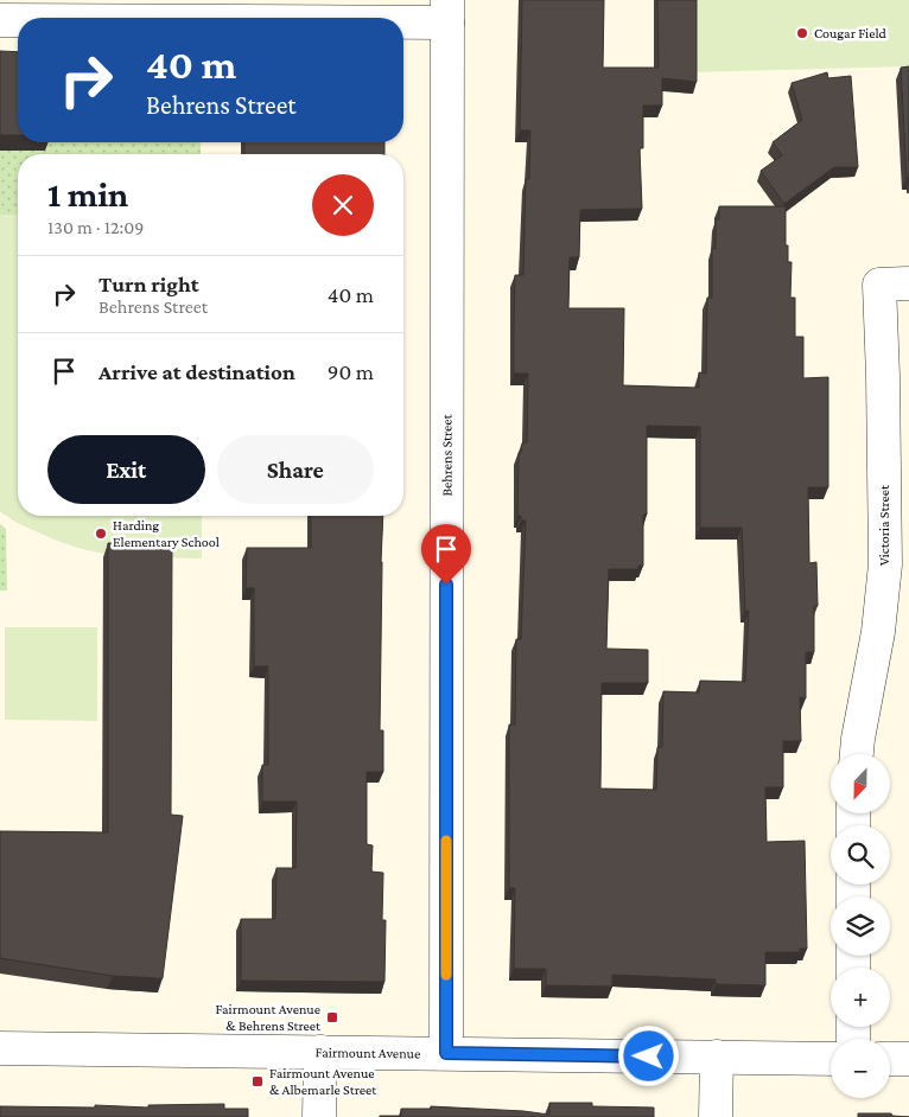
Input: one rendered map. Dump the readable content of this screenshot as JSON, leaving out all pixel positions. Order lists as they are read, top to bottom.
{
  "streets": {
    "street": ["Behrens Street", "Victoria Street", "Fairmount Avenue"]
  },
  "crossings": [
    ["Behrens Street", "Fairmount Avenue"]
  ],
  "places": {
    "other": ["Cougar Field", "Harding Elementary School"],
    "transit": ["Fairmount Avenue & Behrens Street", "Fairmount Avenue & Albemarle Street"]
  },
  "north": "bottom",
  "page": {
    "turn": ["40 m", "Behrens Street"],
    "heading": ["1 min", "130 m · 12:09"],
    "list": [
      {
        "name": "Turn right",
        "note": "Behrens Street",
        "value": "40 m"
      },
      {
        "name": "Arrive at destination",
        "value": "90 m"
      }
    ],
    "buttons": ["Exit", "Share"],
    "map_buttons": ["+", "−"]
  }
}
